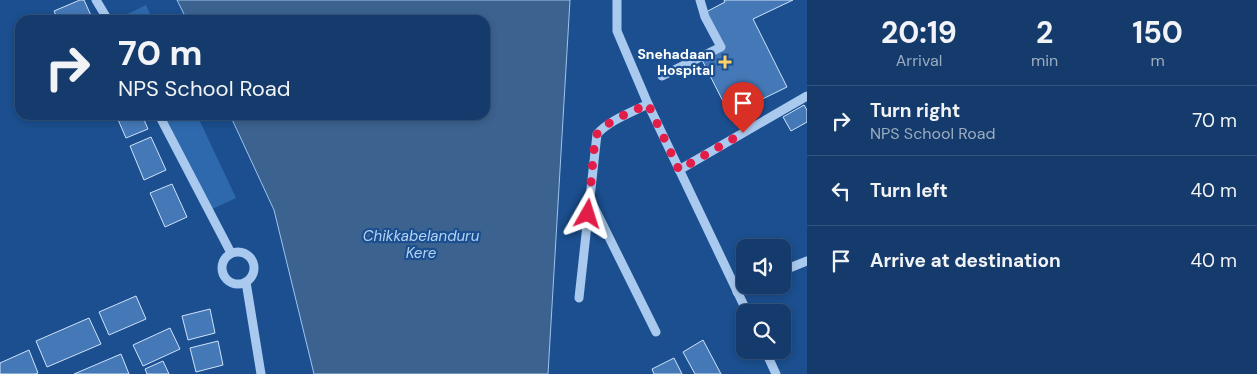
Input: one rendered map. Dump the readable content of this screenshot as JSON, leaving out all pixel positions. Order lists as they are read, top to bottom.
{
  "water": ["Chikkabelanduru Kere"],
  "places": {
    "health": ["Snehadaan Hospital"]
  },
  "page": {
    "eta": [
      "20:19",
      "Arrival",
      "2",
      "min",
      "150",
      "m"
    ],
    "turn": ["70 m", "NPS School Road"],
    "list": [
      {
        "name": "Turn right",
        "note": "NPS School Road",
        "value": "70 m"
      },
      {
        "name": "Turn left",
        "value": "40 m"
      },
      {
        "name": "Arrive at destination",
        "value": "40 m"
      }
    ]
  }
}
